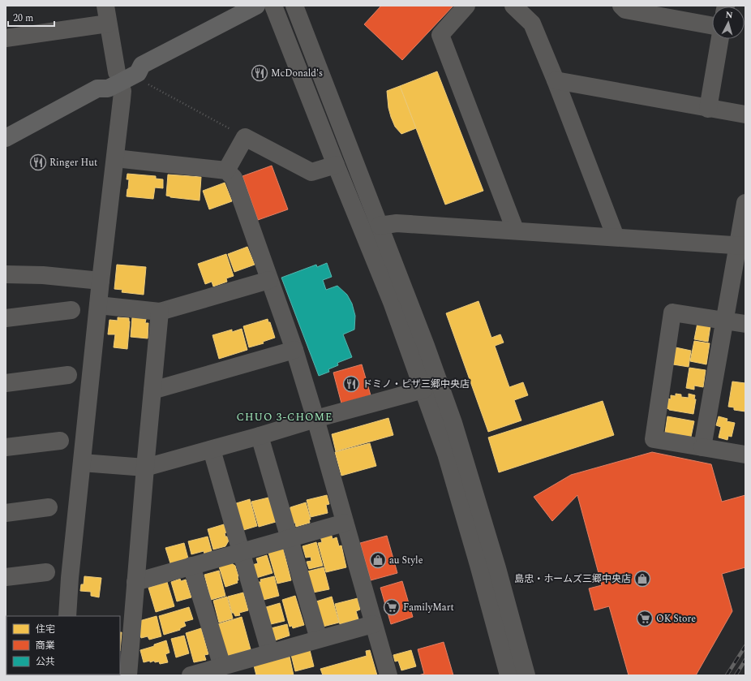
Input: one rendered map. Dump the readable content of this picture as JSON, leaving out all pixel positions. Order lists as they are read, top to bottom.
{
  "districts": ["CHUO 3-CHOME"],
  "places": {
    "restaurant": ["McDonald's", "Ringer Hut", "ドミノ・ピザ三郷中央店"],
    "shop": ["au Style", "島忠・ホームズ三郷中央店"],
    "supermarket": ["FamilyMart", "OK Store"]
  },
  "legend": ["住宅", "商業", "公共"],
  "scale_bar": "20 m",
  "north": "top"
}
